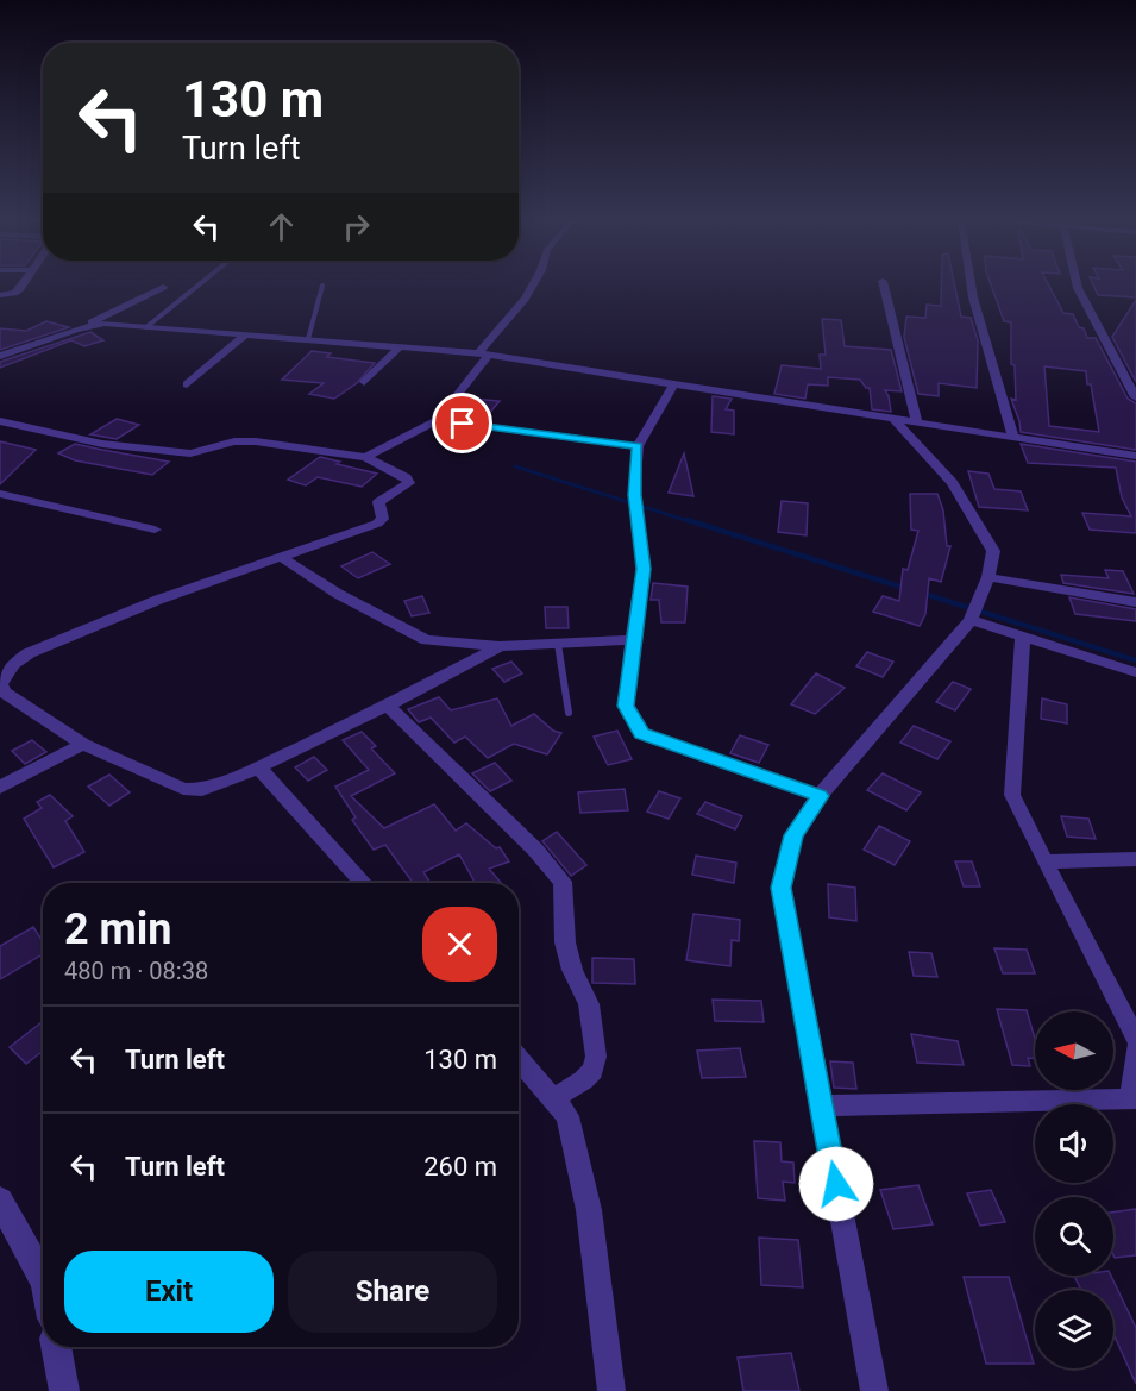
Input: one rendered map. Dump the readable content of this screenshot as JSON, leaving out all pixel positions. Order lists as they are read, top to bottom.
{
  "north": "left",
  "page": {
    "turn": ["130 m", "Turn left"],
    "heading": ["2 min", "480 m · 08:38"],
    "list": [
      {
        "name": "Turn left",
        "value": "130 m"
      },
      {
        "name": "Turn left",
        "value": "260 m"
      }
    ],
    "buttons": ["Exit", "Share"]
  }
}
